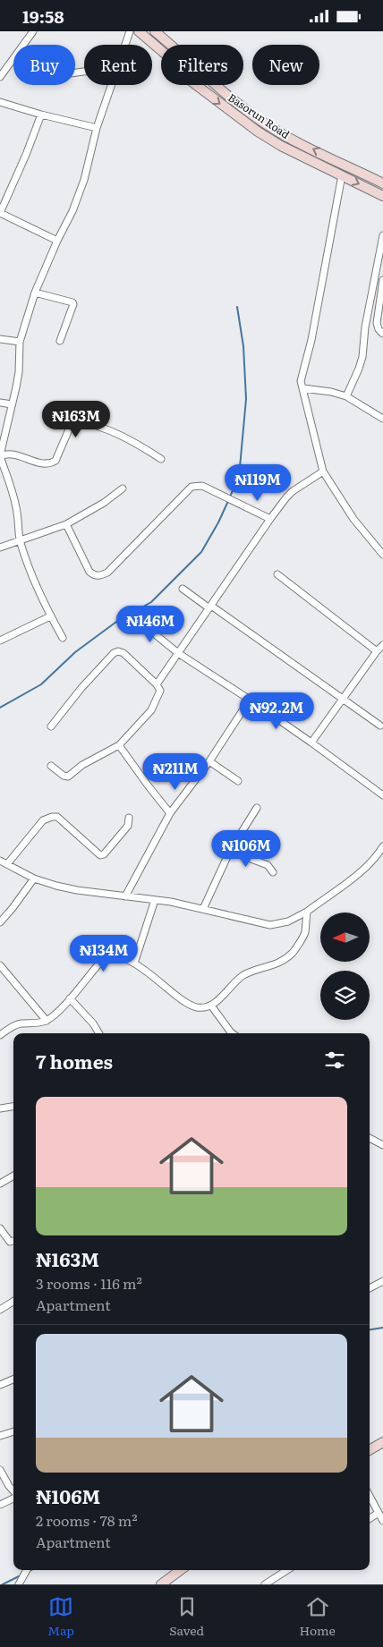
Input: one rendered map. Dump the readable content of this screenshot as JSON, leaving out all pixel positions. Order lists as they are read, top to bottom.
{
  "streets": {
    "main road": ["Basorun Road"]
  },
  "north": "left",
  "page": {
    "status": "19:58",
    "chip": [
      "Buy",
      "Rent",
      "Filters",
      "New"
    ],
    "price": [
      "₦163M",
      "₦119M",
      "₦146M",
      "₦92.2M",
      "₦211M",
      "₦106M",
      "₦134M"
    ],
    "heading": "7 homes",
    "list": [
      {
        "name": "₦163M",
        "note": "3 rooms · 116 m² · Apartment"
      },
      {
        "name": "₦106M",
        "note": "2 rooms · 78 m² · Apartment"
      }
    ],
    "tabs": ["Map", "Saved", "Home"]
  }
}
